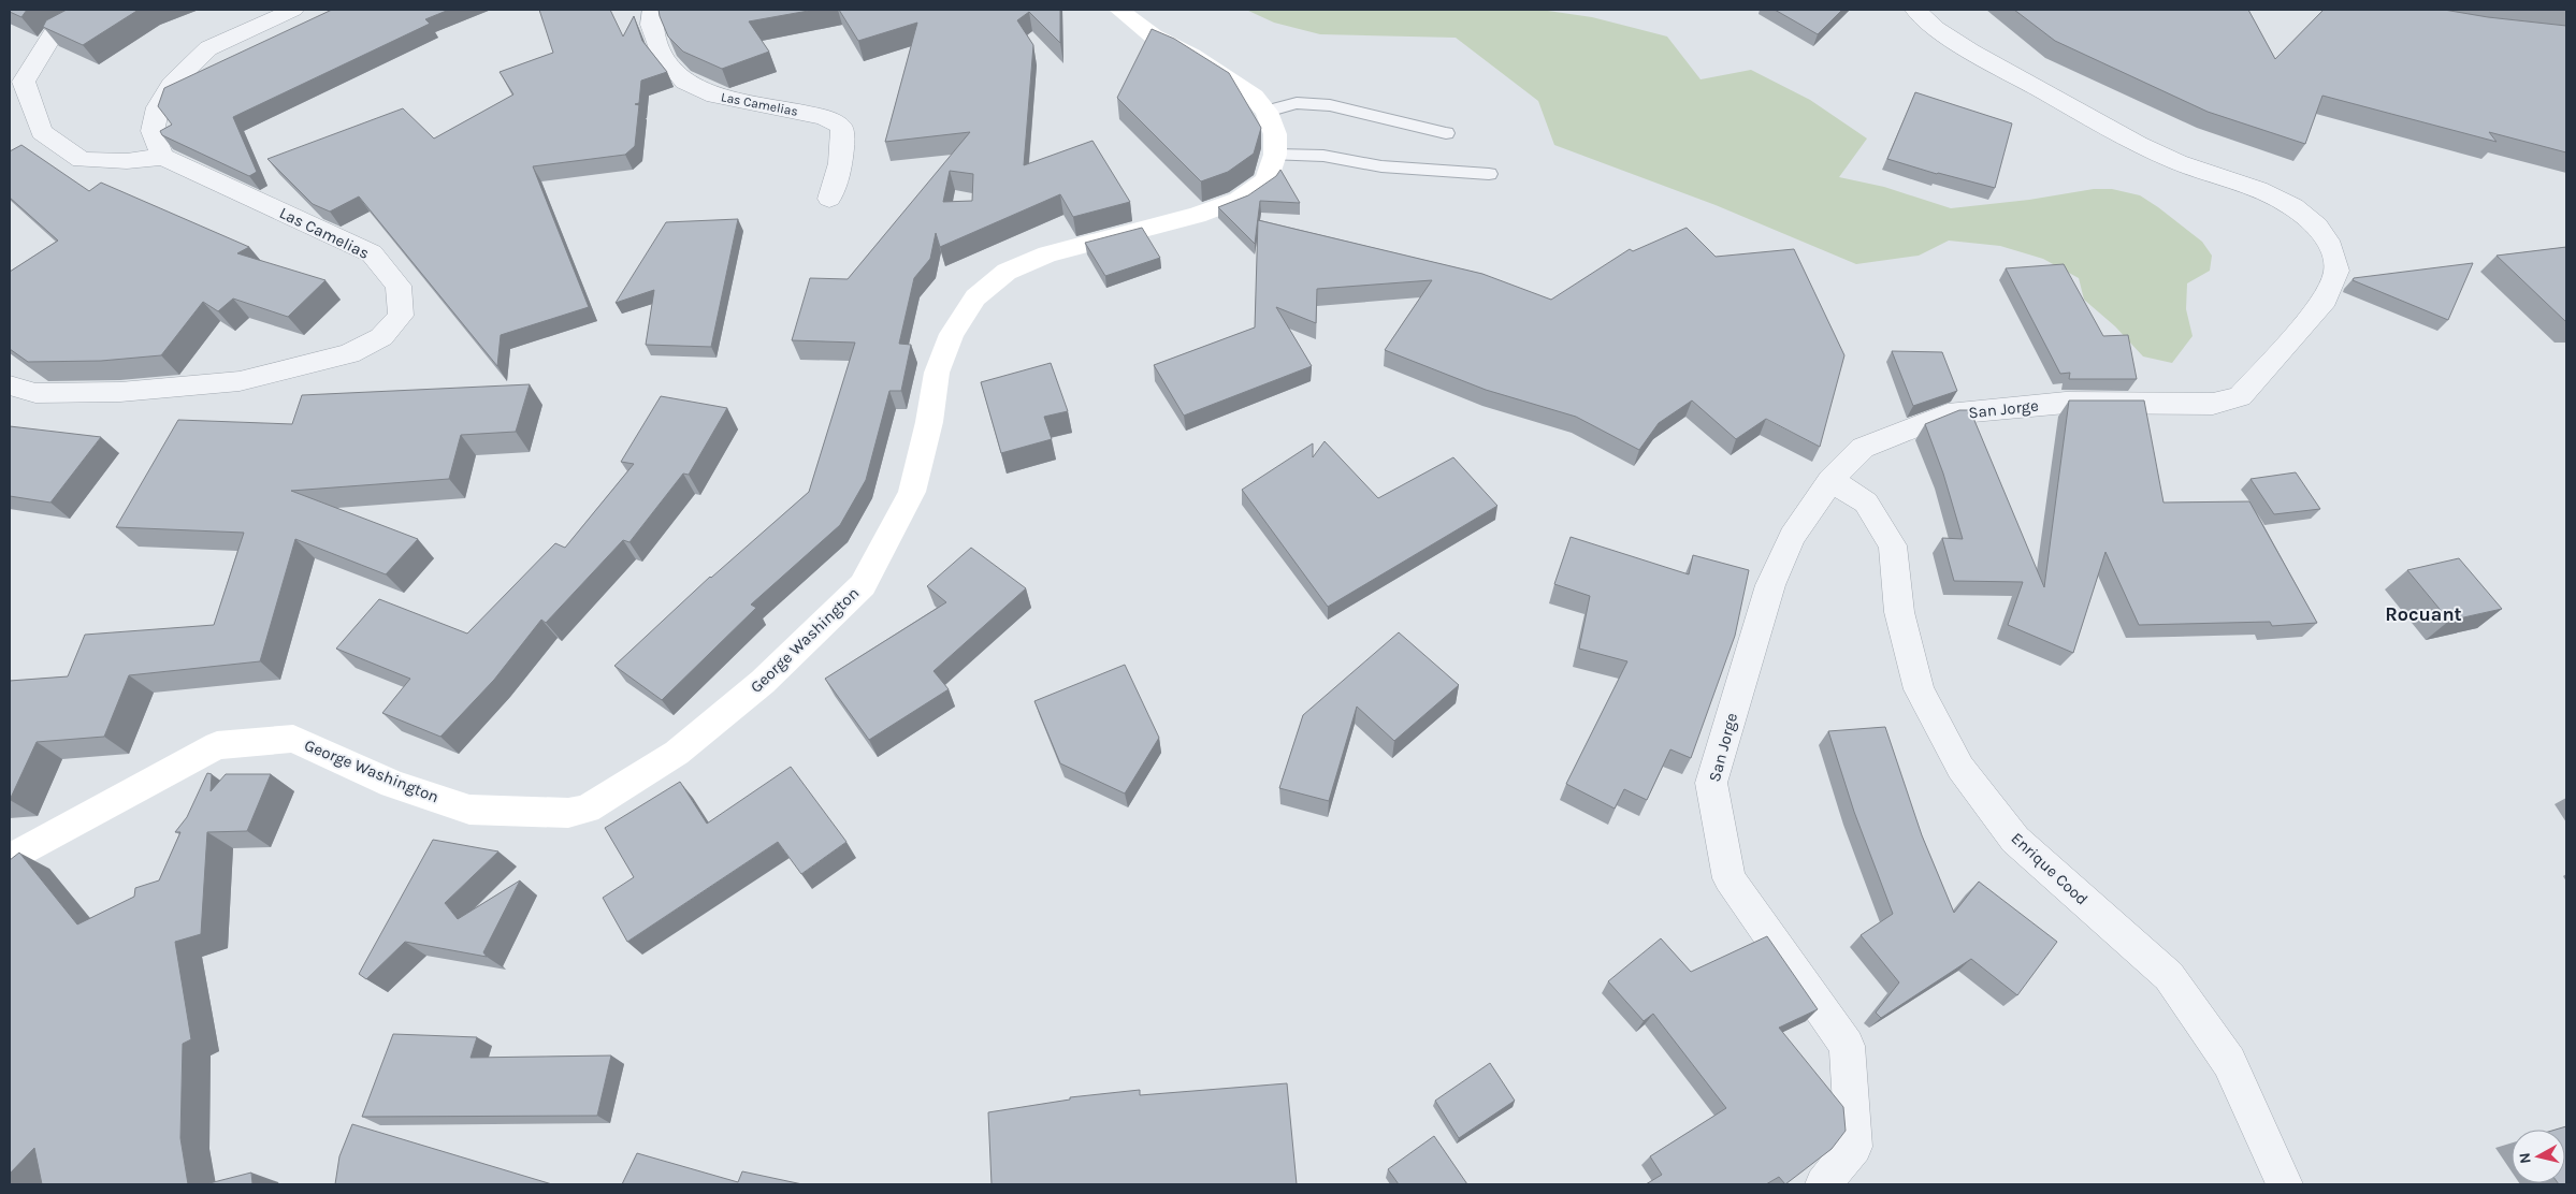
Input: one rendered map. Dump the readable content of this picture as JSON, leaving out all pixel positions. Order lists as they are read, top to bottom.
{
  "streets": {
    "street": [
      "Las Camelias",
      "San Jorge",
      "George Washington",
      "Enrique Cood"
    ]
  },
  "crossings": [
    ["San Jorge", "Enrique Cood"]
  ],
  "districts": ["Rocuant"],
  "north": "left"
}
